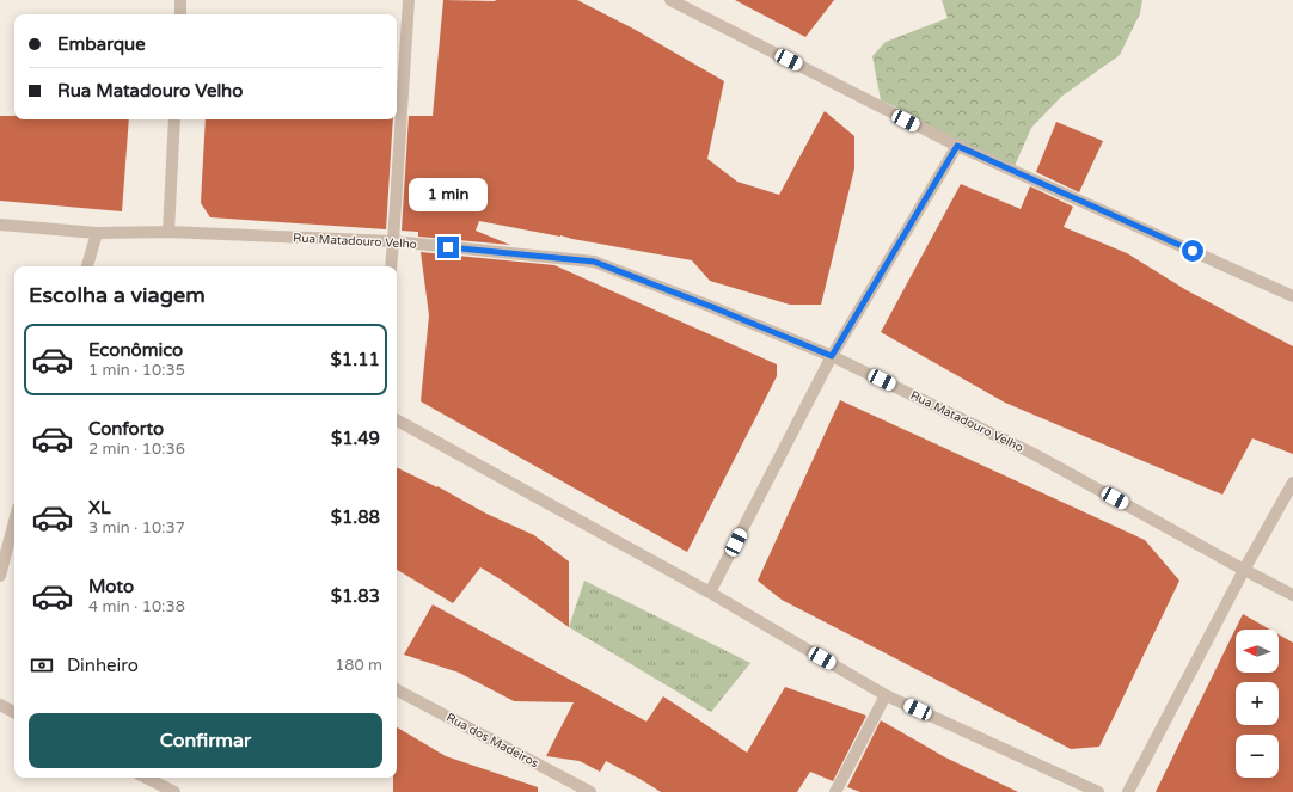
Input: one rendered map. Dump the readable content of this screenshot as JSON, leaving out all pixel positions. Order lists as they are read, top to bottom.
{
  "streets": {
    "street": ["Rua Matadouro Velho", "Rua dos Madeiros"]
  },
  "north": "left",
  "page": {
    "banner": ["Embarque", "Rua Matadouro Velho"],
    "bubble": "1 min",
    "heading": "Escolha a viagem",
    "list": [
      {
        "name": "Econômico",
        "note": "1 min · 10:35",
        "value": "$1.11"
      },
      {
        "name": "Conforto",
        "note": "2 min · 10:36",
        "value": "$1.49"
      },
      {
        "name": "XL",
        "note": "3 min · 10:37",
        "value": "$1.88"
      },
      {
        "name": "Moto",
        "note": "4 min · 10:38",
        "value": "$1.83"
      }
    ],
    "map_buttons": ["+", "−"],
    "pay": ["Dinheiro", "180 m"],
    "buttons": "Confirmar"
  }
}
